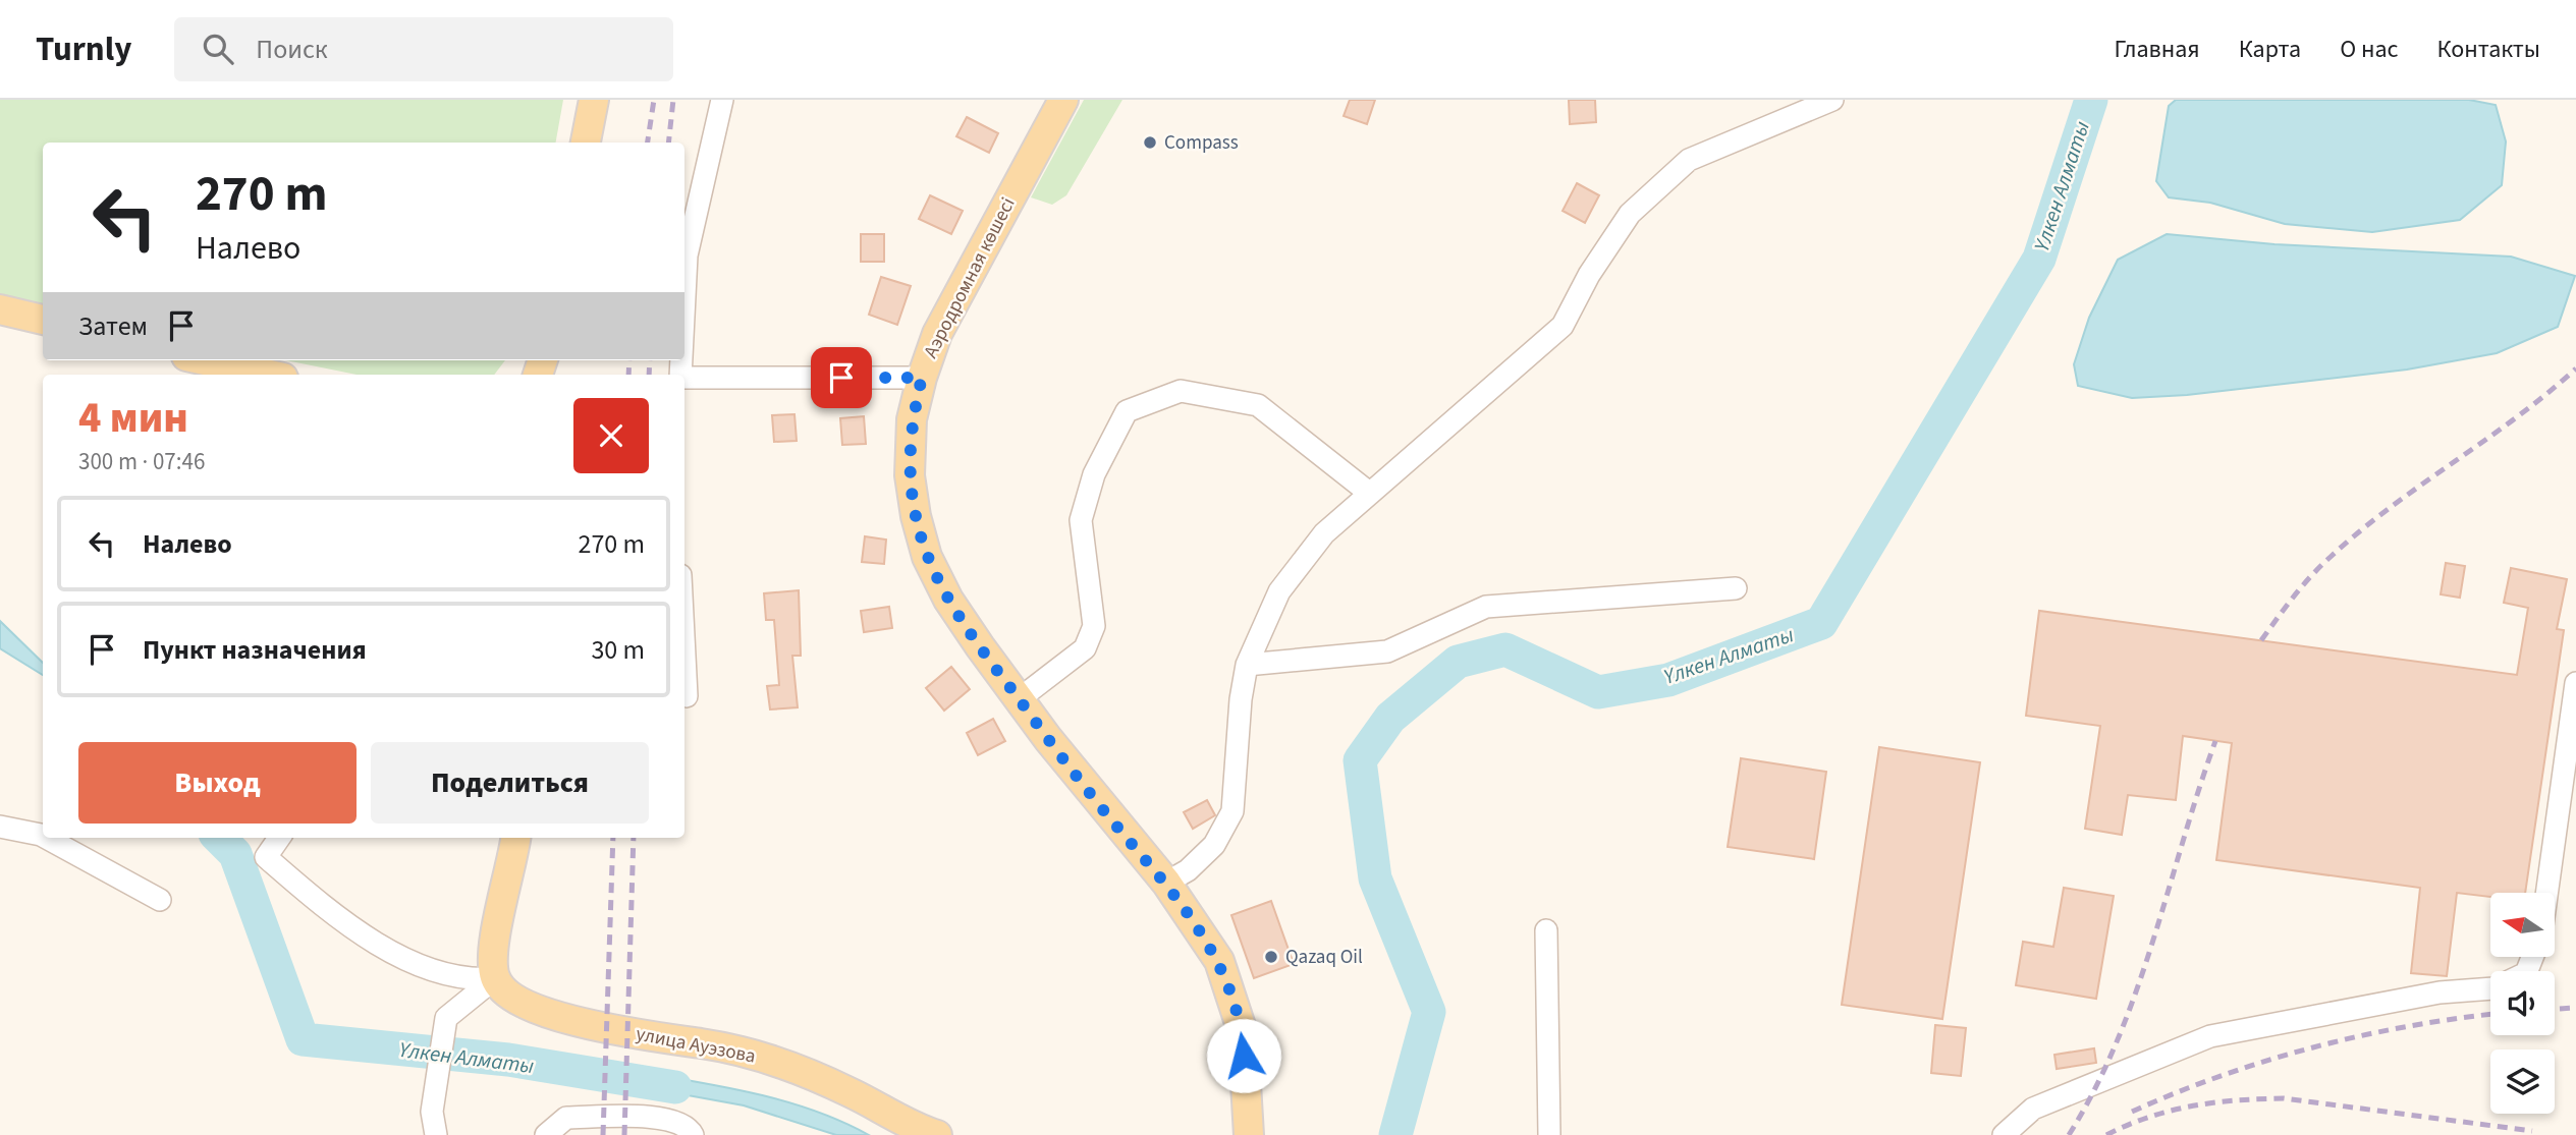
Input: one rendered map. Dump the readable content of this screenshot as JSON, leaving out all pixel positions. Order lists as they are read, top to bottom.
{
  "streets": {
    "main road": ["Аэродромная көшесі", "улица Ауэзова"]
  },
  "water": ["Үлкен Алматы"],
  "places": ["Compass", "Qazaq Oil"],
  "north": "left",
  "page": {
    "header": "Turnly",
    "search": "Поиск",
    "nav": [
      "Главная",
      "Карта",
      "О нас",
      "Контакты"
    ],
    "turn": ["270 m", "Налево"],
    "then": "Затем",
    "heading": ["4 мин", "300 m · 07:46"],
    "list": [
      {
        "name": "Налево",
        "value": "270 m"
      },
      {
        "name": "Пункт назначения",
        "value": "30 m"
      }
    ],
    "buttons": ["Выход", "Поделиться"]
  }
}
